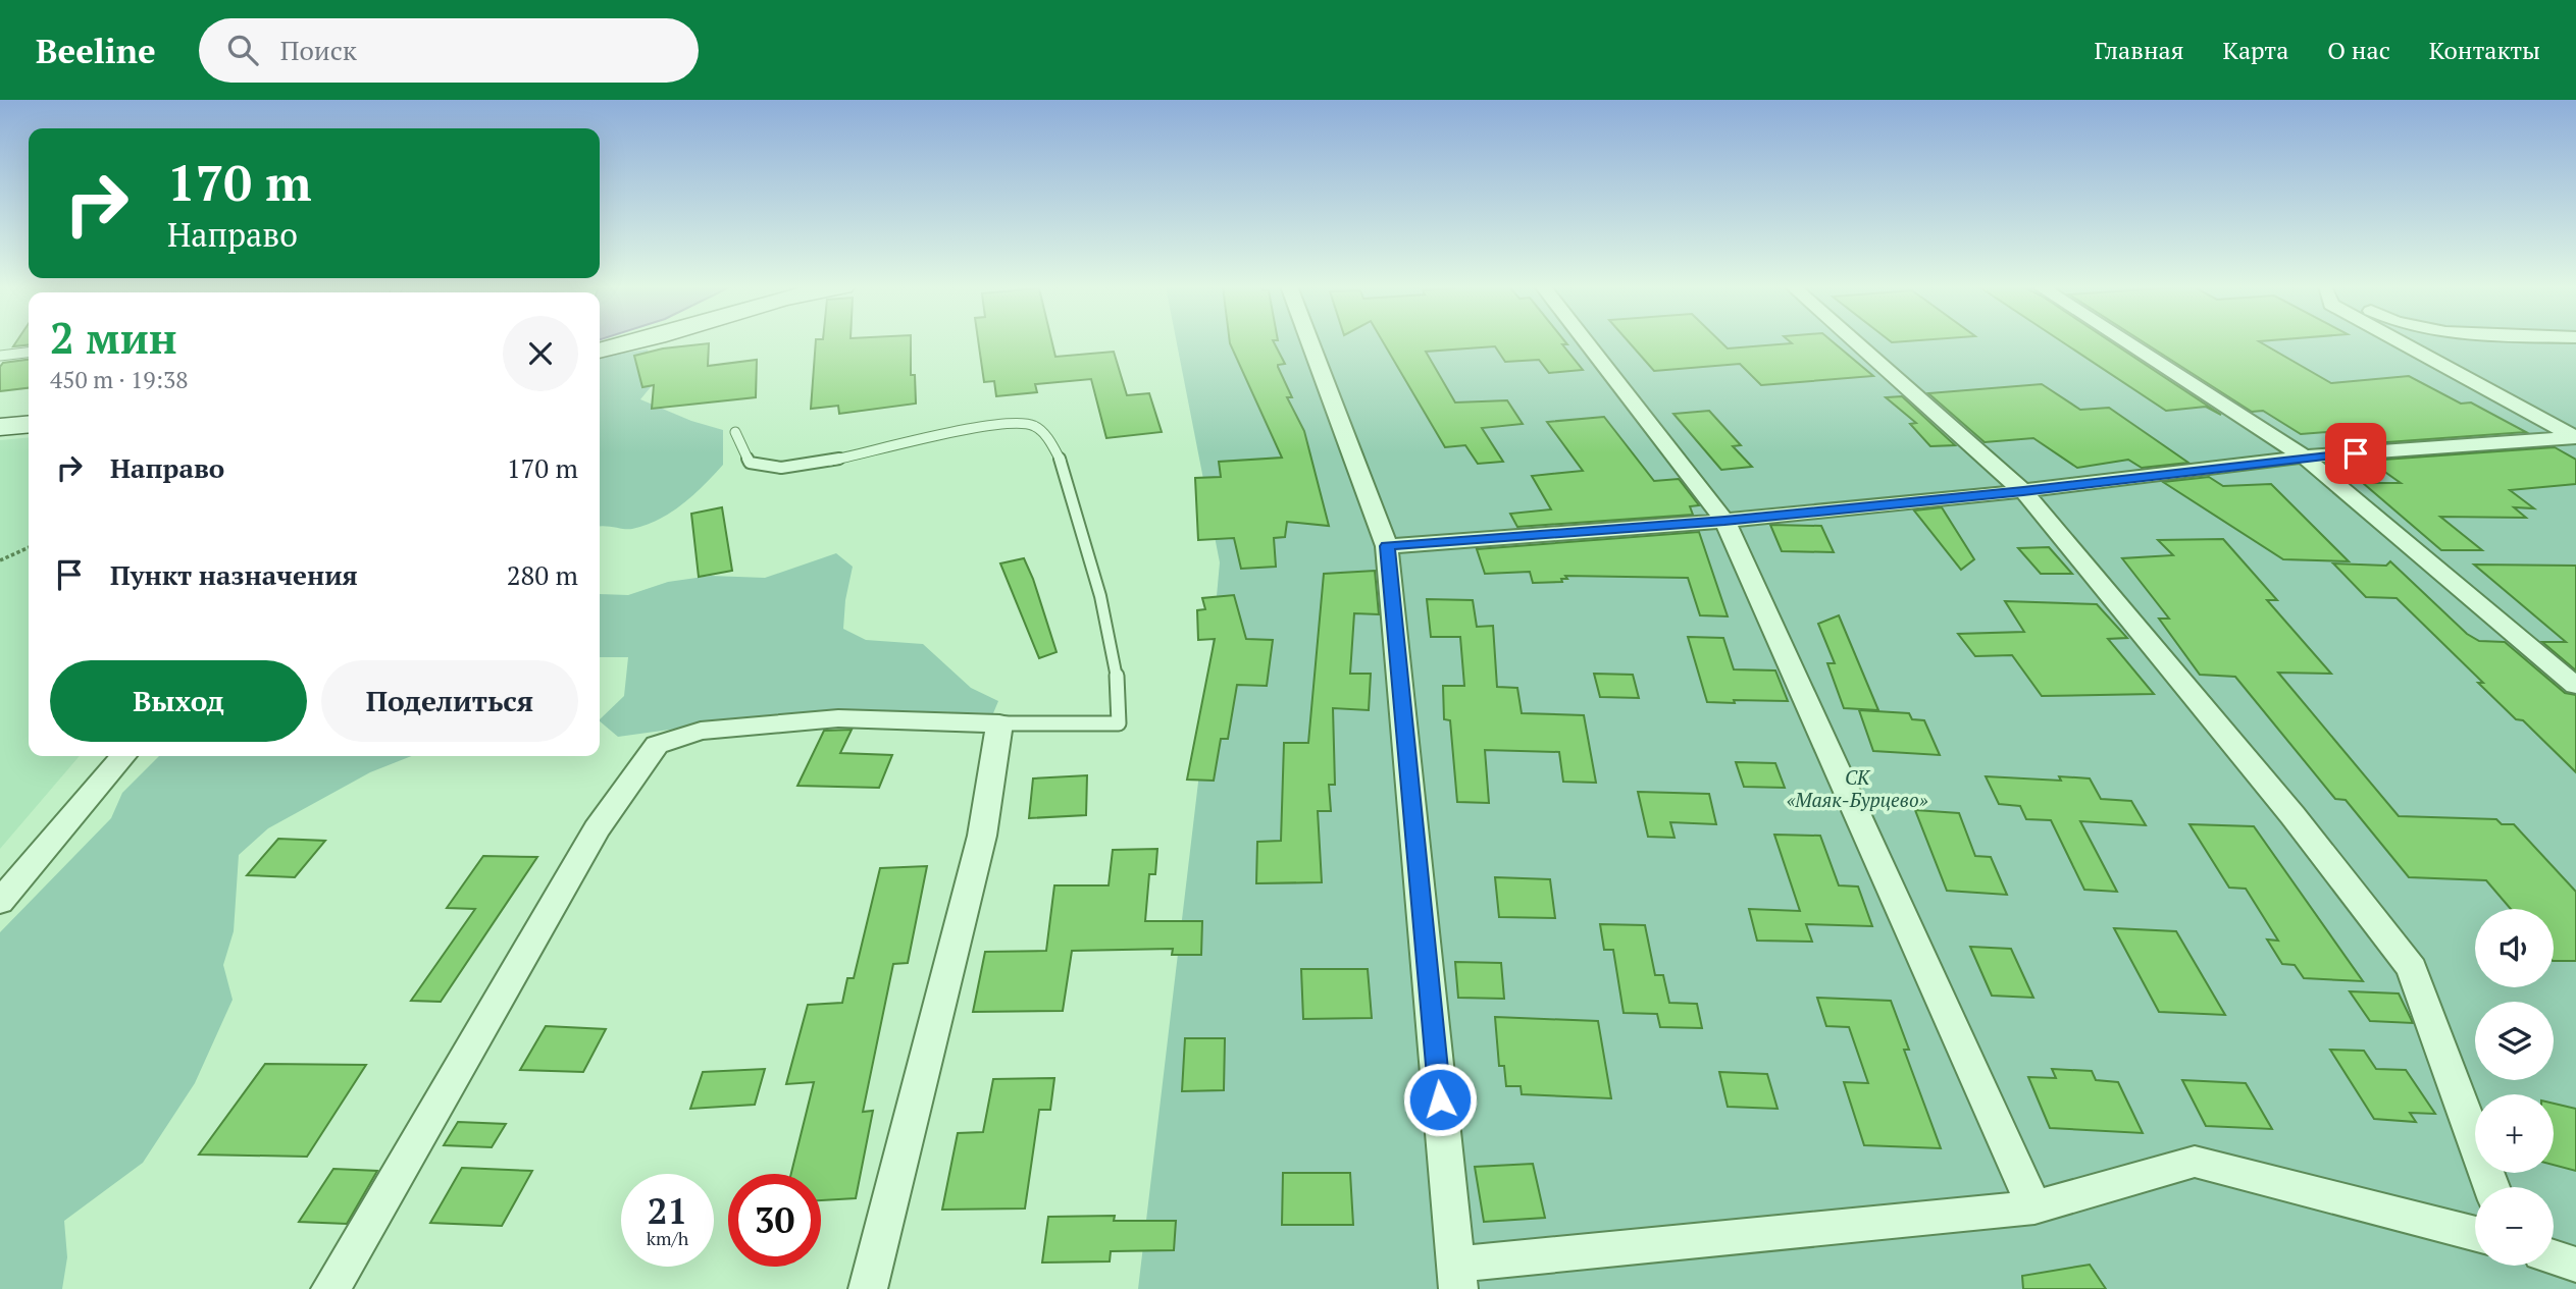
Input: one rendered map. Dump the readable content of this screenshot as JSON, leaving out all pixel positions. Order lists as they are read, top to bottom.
{
  "parks": ["СК «Маяк-Бурцево»"],
  "page": {
    "header": "Beeline",
    "search": "Поиск",
    "nav": [
      "Главная",
      "Карта",
      "О нас",
      "Контакты"
    ],
    "turn": ["170 m", "Направо"],
    "heading": ["2 мин", "450 m · 19:38"],
    "list": [
      {
        "name": "Направо",
        "value": "170 m"
      },
      {
        "name": "Пункт назначения",
        "value": "280 m"
      }
    ],
    "buttons": ["Выход", "Поделиться"],
    "map_buttons": ["+", "−"],
    "speed": "21 km/h",
    "limit": "30"
  }
}
